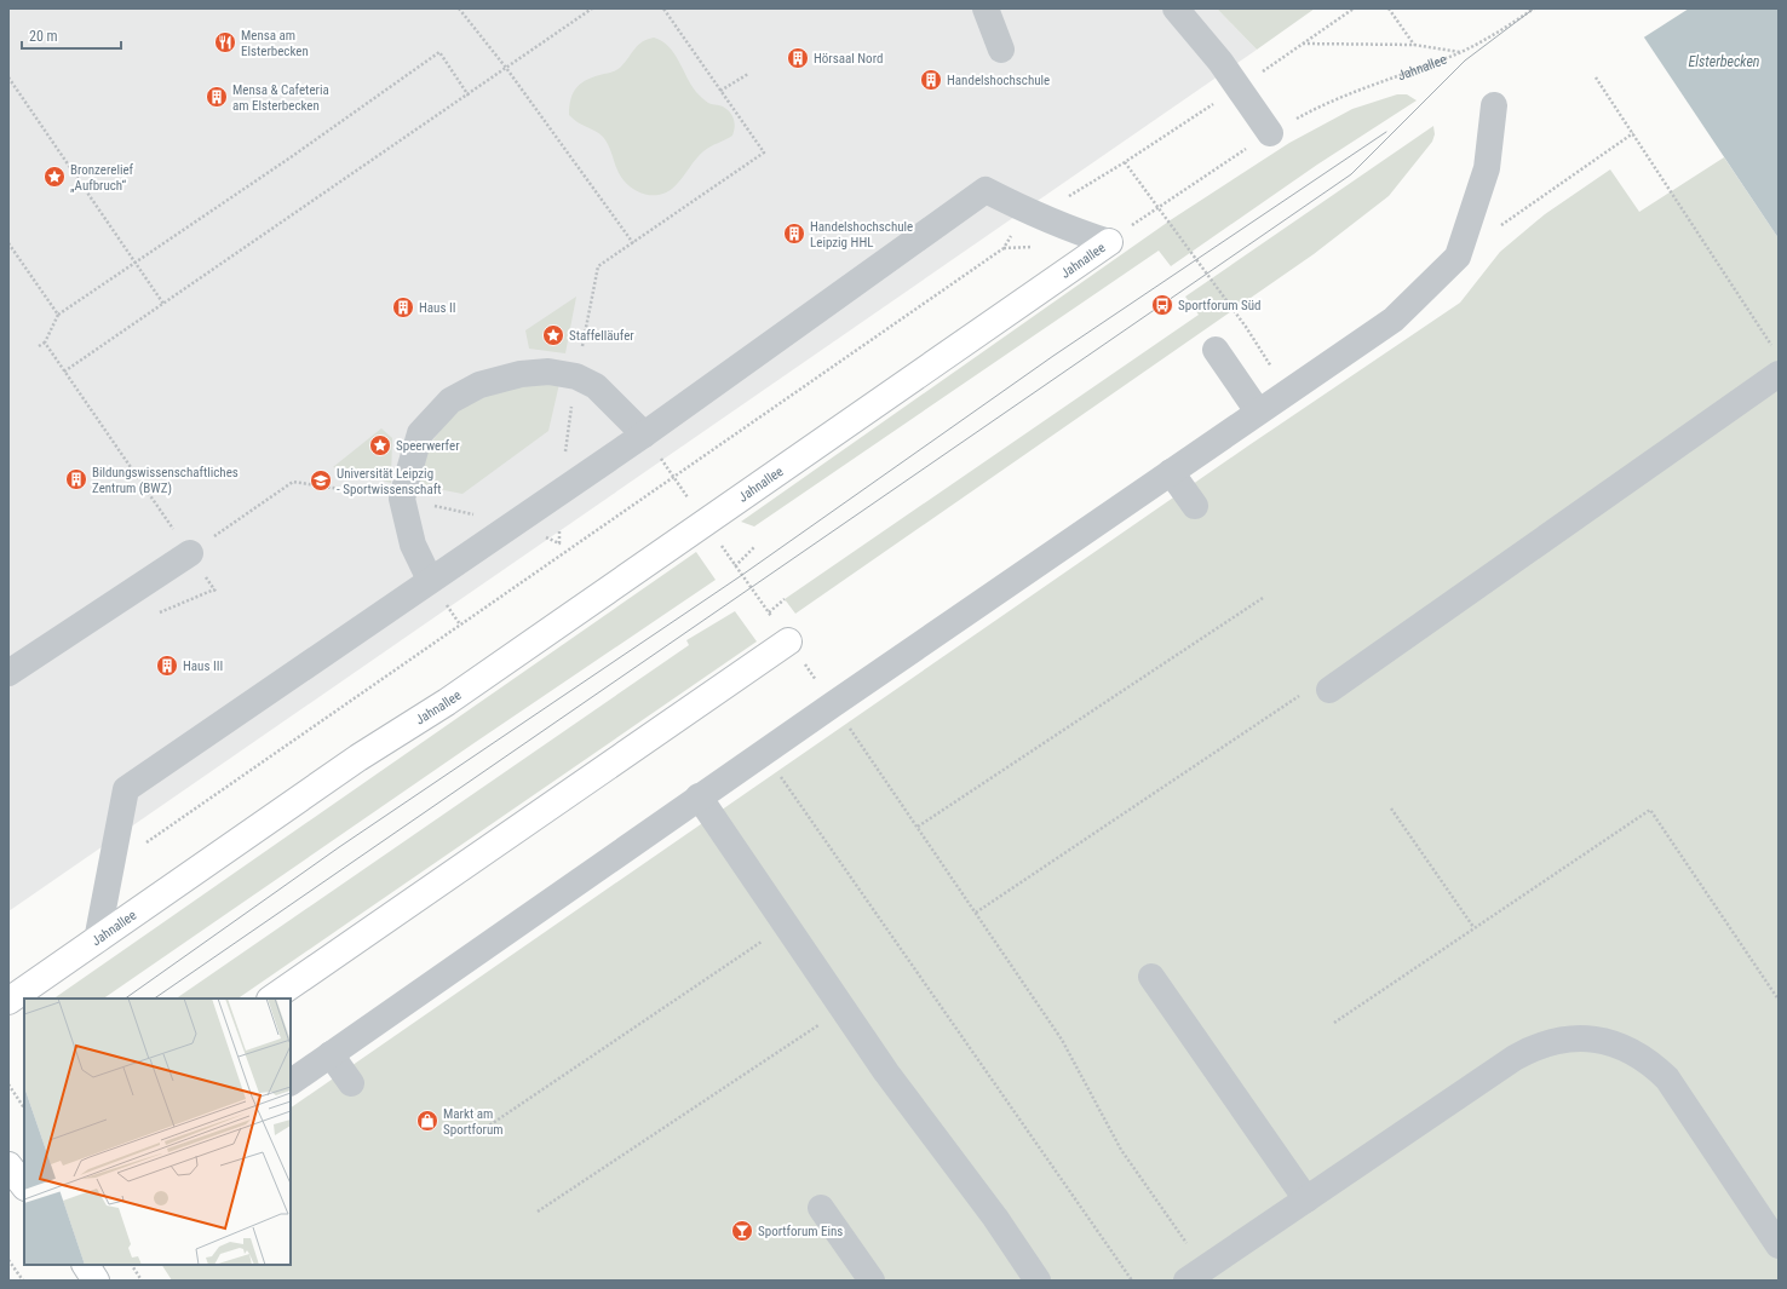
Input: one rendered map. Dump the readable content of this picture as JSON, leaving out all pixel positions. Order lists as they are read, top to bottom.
{
  "streets": {
    "main road": ["Jahnallee"]
  },
  "water": ["Elsterbecken"],
  "places": {
    "restaurant": ["Mensa am Elsterbecken"],
    "building": [
      "Hörsaal Nord",
      "Handelshochschule",
      "Mensa & Cafeteria am Elsterbecken",
      "Handelshochschule Leipzig HHL",
      "Haus II",
      "Bildungswissenschaftliches Zentrum (BWZ)",
      "Haus III"
    ],
    "place": ["Bronzerelief „Aufbruch“", "Staffelläufer", "Speerwerfer"],
    "bus stop": ["Sportforum Süd"],
    "school or university": ["Universität Leipzig - Sportwissenschaft"],
    "shop": ["Markt am Sportforum"],
    "bar": ["Sportforum Eins"]
  },
  "scale_bar": "20 m"
}
